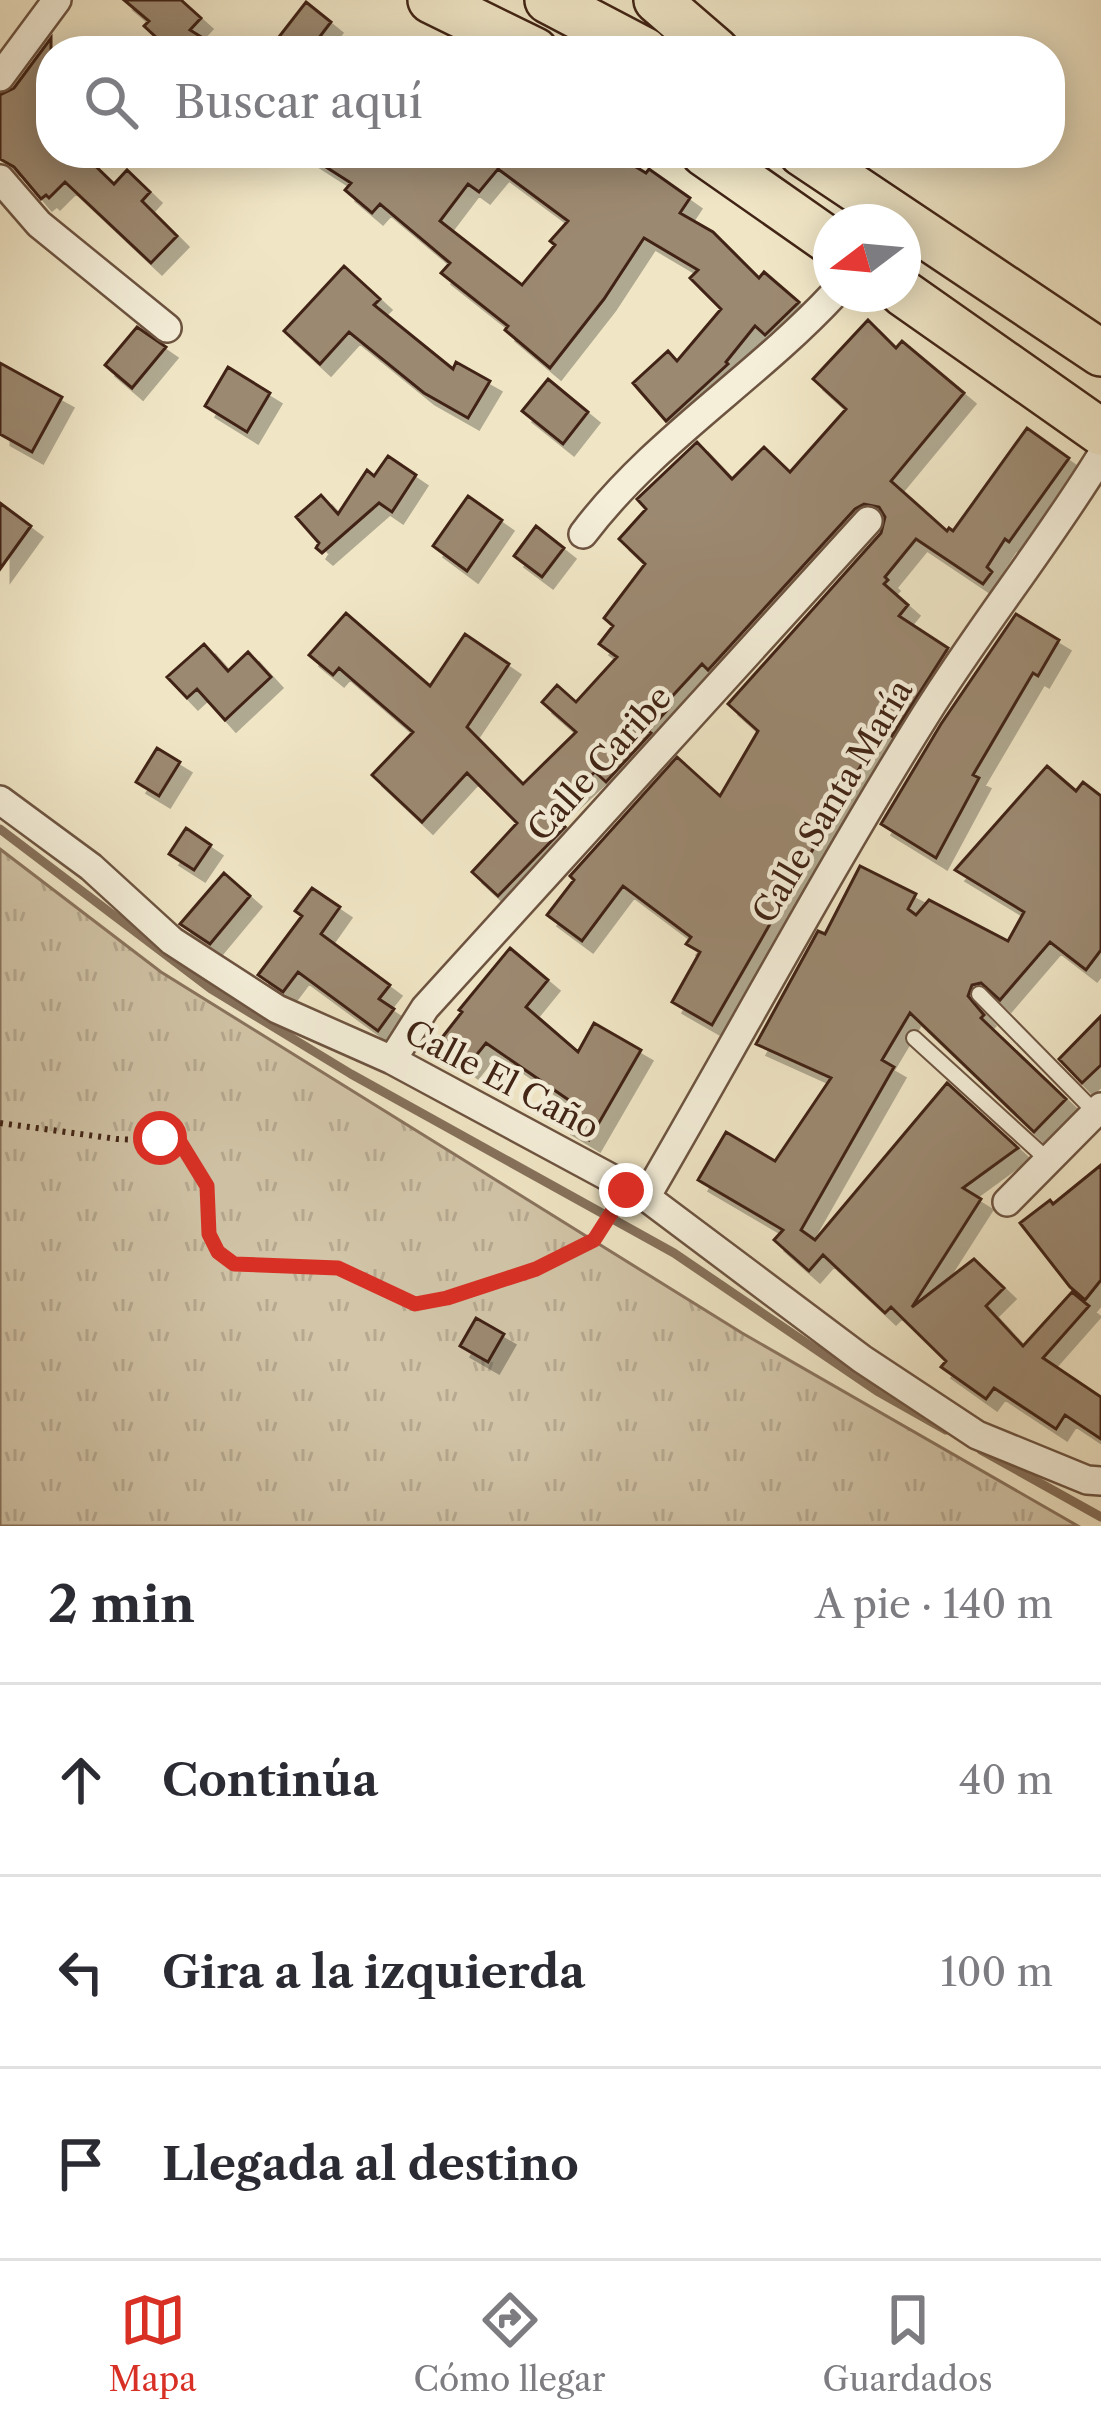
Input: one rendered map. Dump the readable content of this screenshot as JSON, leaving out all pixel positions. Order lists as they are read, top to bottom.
{
  "streets": {
    "street": ["Calle Caribe", "Calle Santa María", "Calle El Caño"]
  },
  "crossings": [
    ["Calle Caribe", "Calle El Caño"],
    ["Calle Santa María", "Calle El Caño"]
  ],
  "north": "left",
  "page": {
    "search": "Buscar aquí",
    "heading": ["2 min", "A pie · 140 m"],
    "list": [
      ["Continúa", "40 m"],
      ["Gira a la izquierda", "100 m"],
      "Llegada al destino"
    ],
    "nav": ["Mapa", "Cómo llegar", "Guardados"]
  }
}
